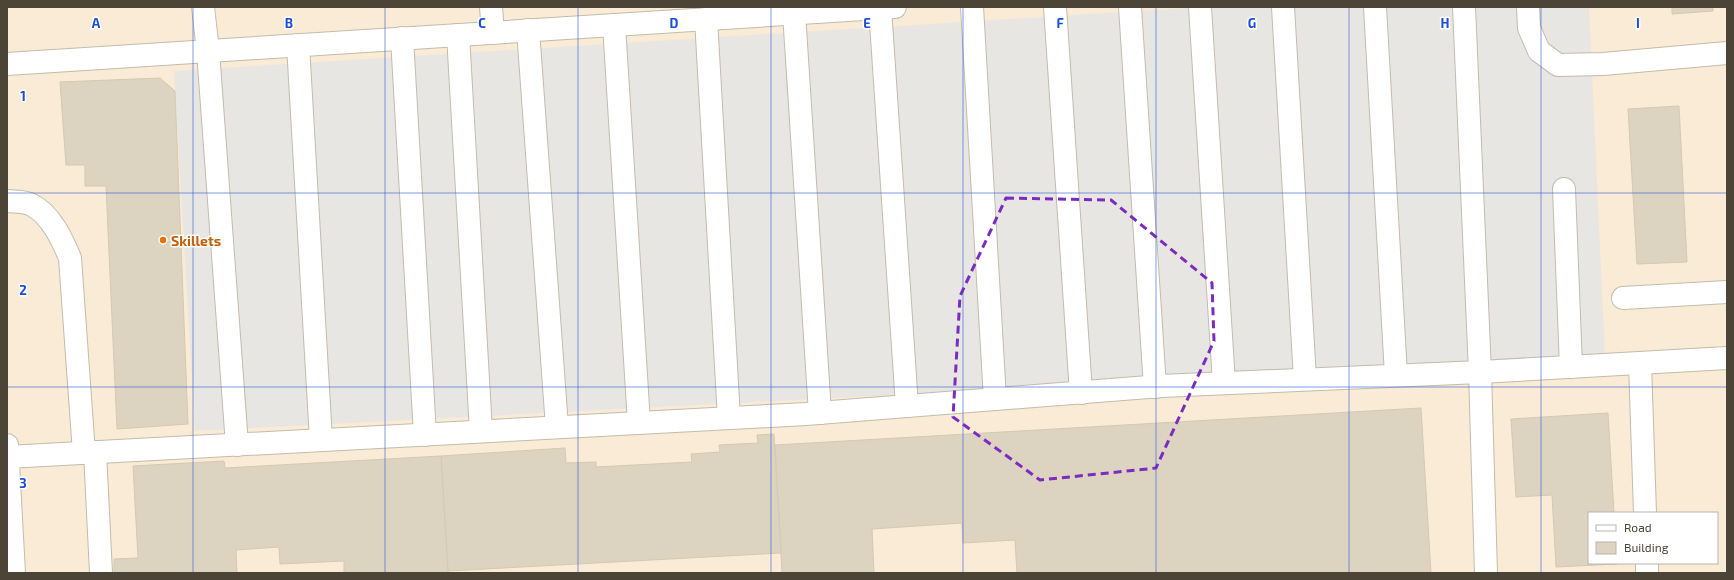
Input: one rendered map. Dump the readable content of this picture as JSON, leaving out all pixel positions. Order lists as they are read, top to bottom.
{
  "places": ["Skillets"],
  "legend": ["Road", "Building"],
  "grid": {
    "columns": [
      "A",
      "B",
      "C",
      "D",
      "E",
      "F",
      "G",
      "H",
      "I"
    ],
    "rows": ["1", "2", "3"]
  }
}
